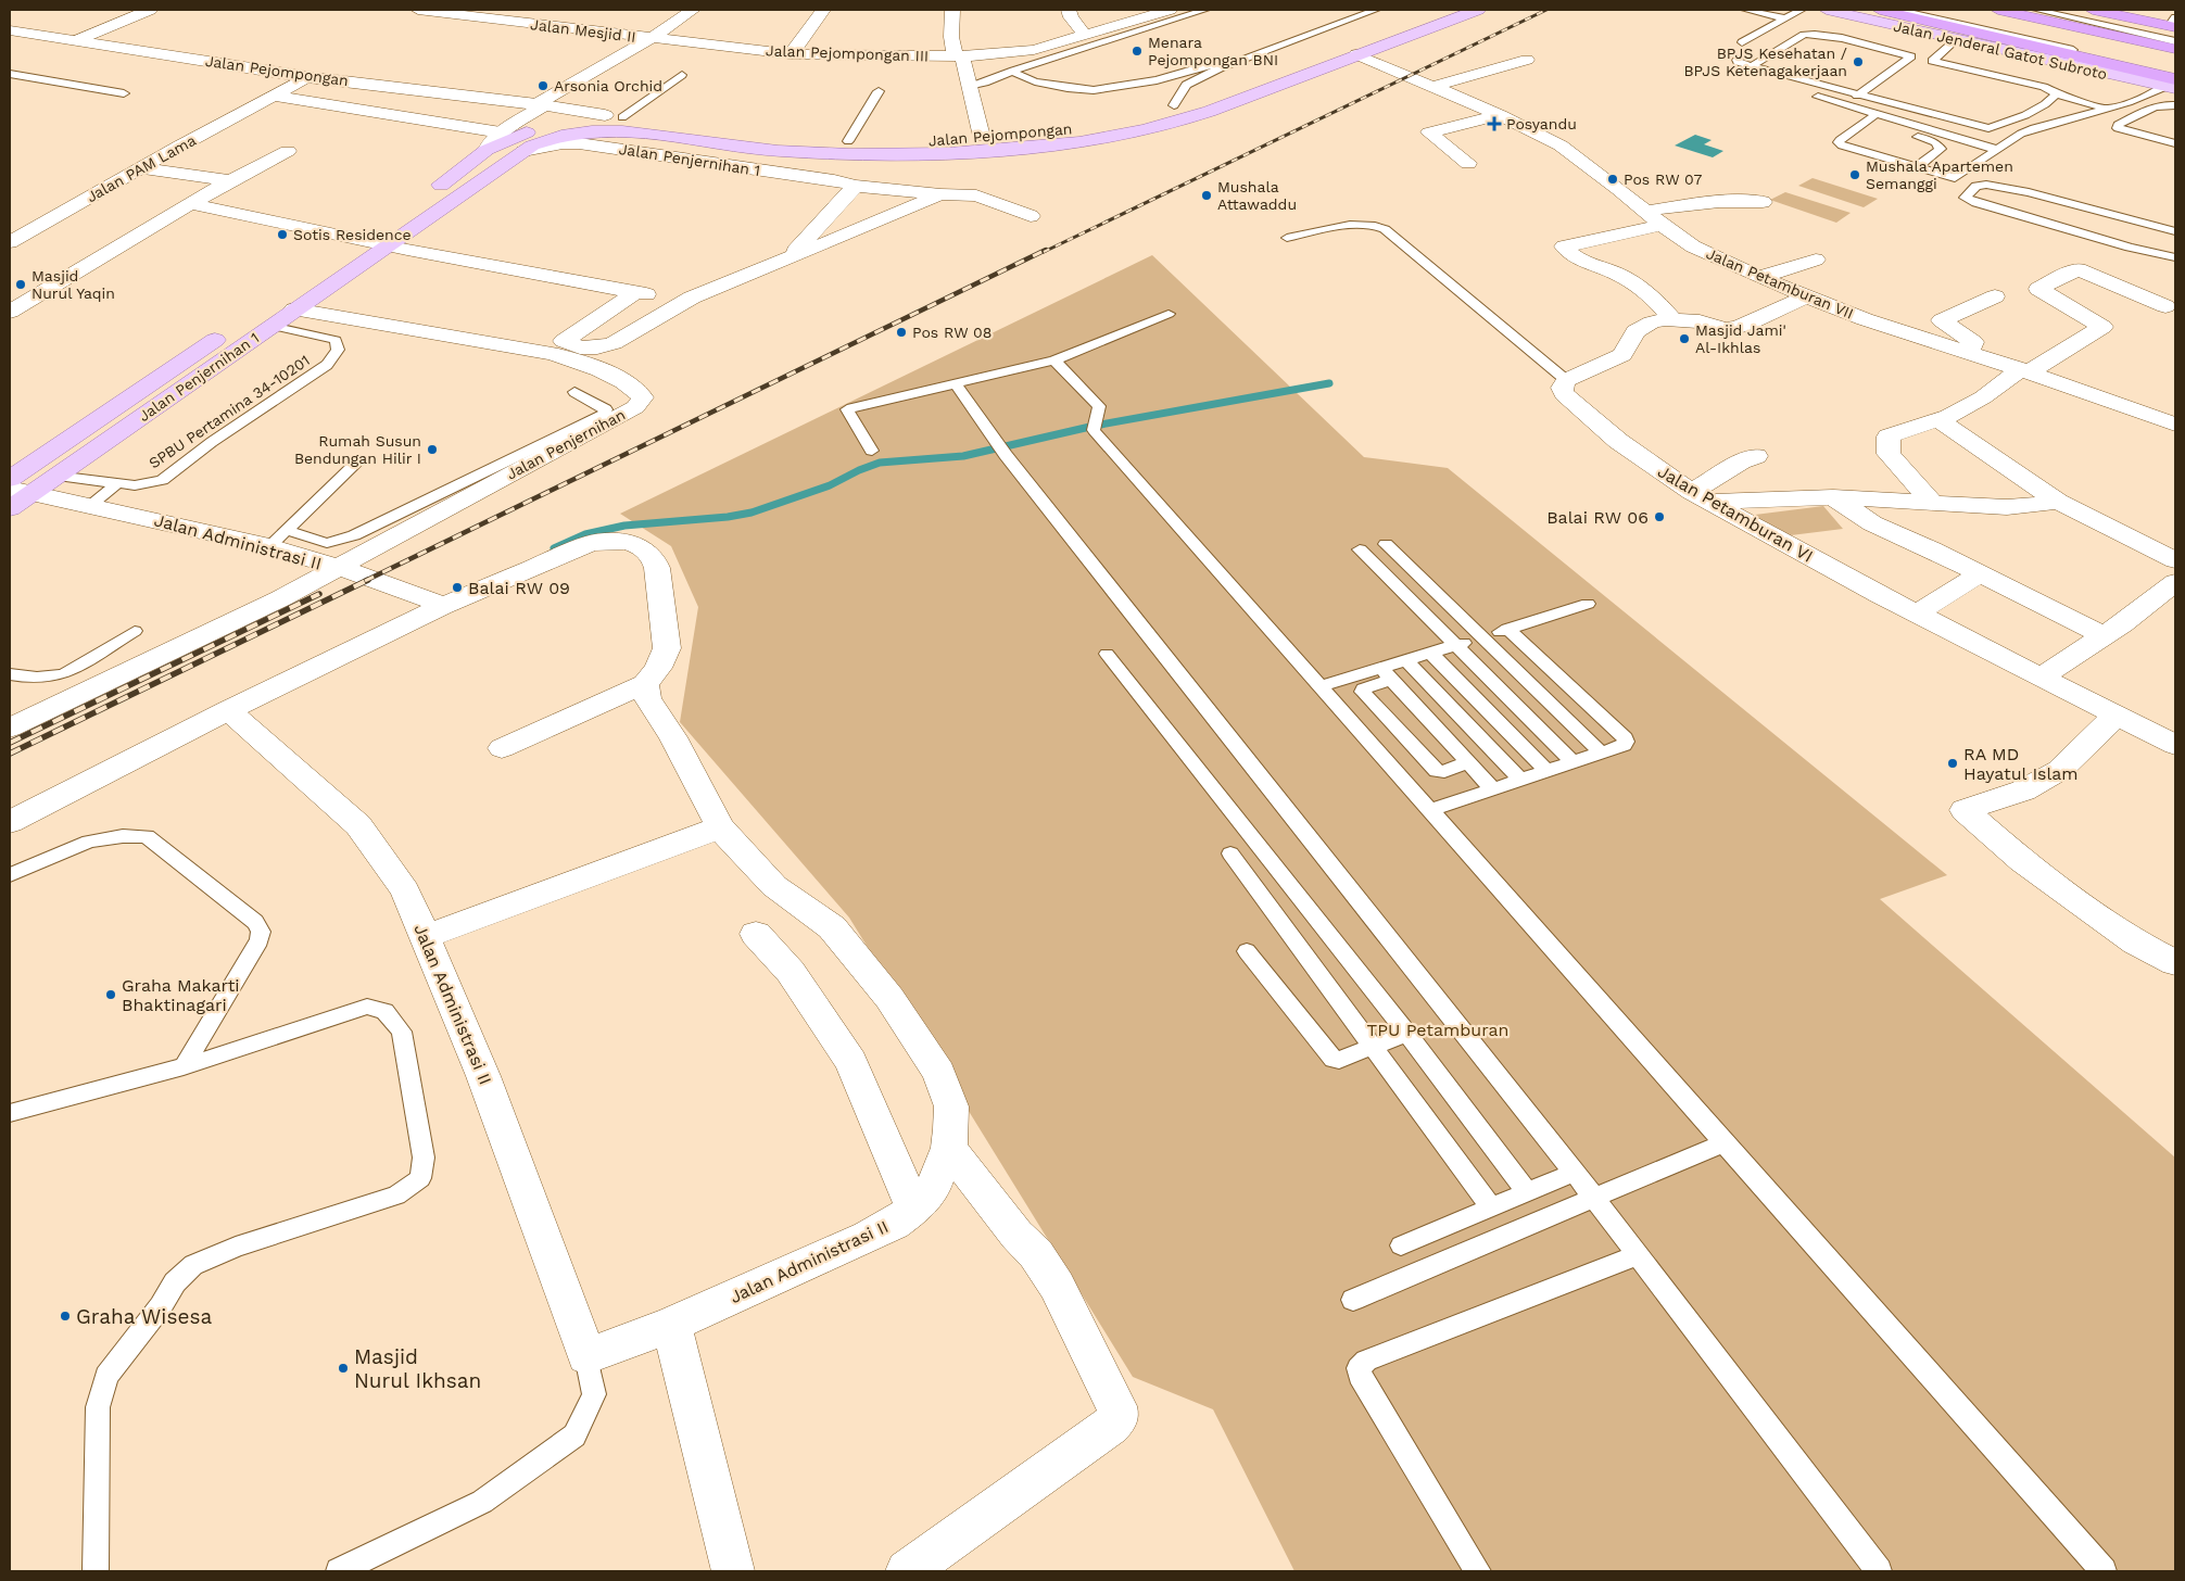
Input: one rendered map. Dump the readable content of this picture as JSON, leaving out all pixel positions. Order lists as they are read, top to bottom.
{
  "streets": {
    "highway": ["Jalan Jenderal Gatot Subroto"],
    "main road": ["Jalan Pejompongan", "Jalan Penjernihan 1"],
    "street": [
      "Jalan Mesjid II",
      "Jalan Pejompongan III",
      "Jalan PAM Lama",
      "Jalan Petamburan VII",
      "Jalan Penjernihan",
      "Jalan Petamburan VI",
      "Jalan Administrasi II"
    ],
    "lane": ["SPBU Pertamina 34-10201"]
  },
  "crossings": [
    ["Jalan Mesjid II", "Jalan Pejompongan III"],
    ["Jalan Pejompongan", "Jalan Penjernihan 1"],
    ["Jalan Pejompongan", "Jalan PAM Lama"],
    ["Jalan Pejompongan", "Jalan Petamburan VII"],
    ["Jalan Penjernihan 1", "SPBU Pertamina 34-10201"],
    ["Jalan Penjernihan 1", "Jalan Penjernihan"],
    ["Jalan Penjernihan 1", "Jalan Administrasi II"],
    ["Jalan Penjernihan", "Jalan Administrasi II"]
  ],
  "parks": ["TPU Petamburan"],
  "places": {
    "other": [
      "Menara Pejompongan BNI",
      "BPJS Kesehatan / BPJS Ketenagakerjaan",
      "Arsonia Orchid",
      "Mushala Apartemen Semanggi",
      "Pos RW 07",
      "Mushala Attawaddu",
      "Sotis Residence",
      "Masjid Nurul Yaqin",
      "Pos RW 08",
      "Masjid Jami' Al-Ikhlas",
      "Rumah Susun Bendungan Hilir I",
      "Balai RW 06",
      "Balai RW 09",
      "RA MD Hayatul Islam",
      "Graha Makarti Bhaktinagari",
      "Graha Wisesa",
      "Masjid Nurul Ikhsan"
    ],
    "health": ["Posyandu"]
  }
}
